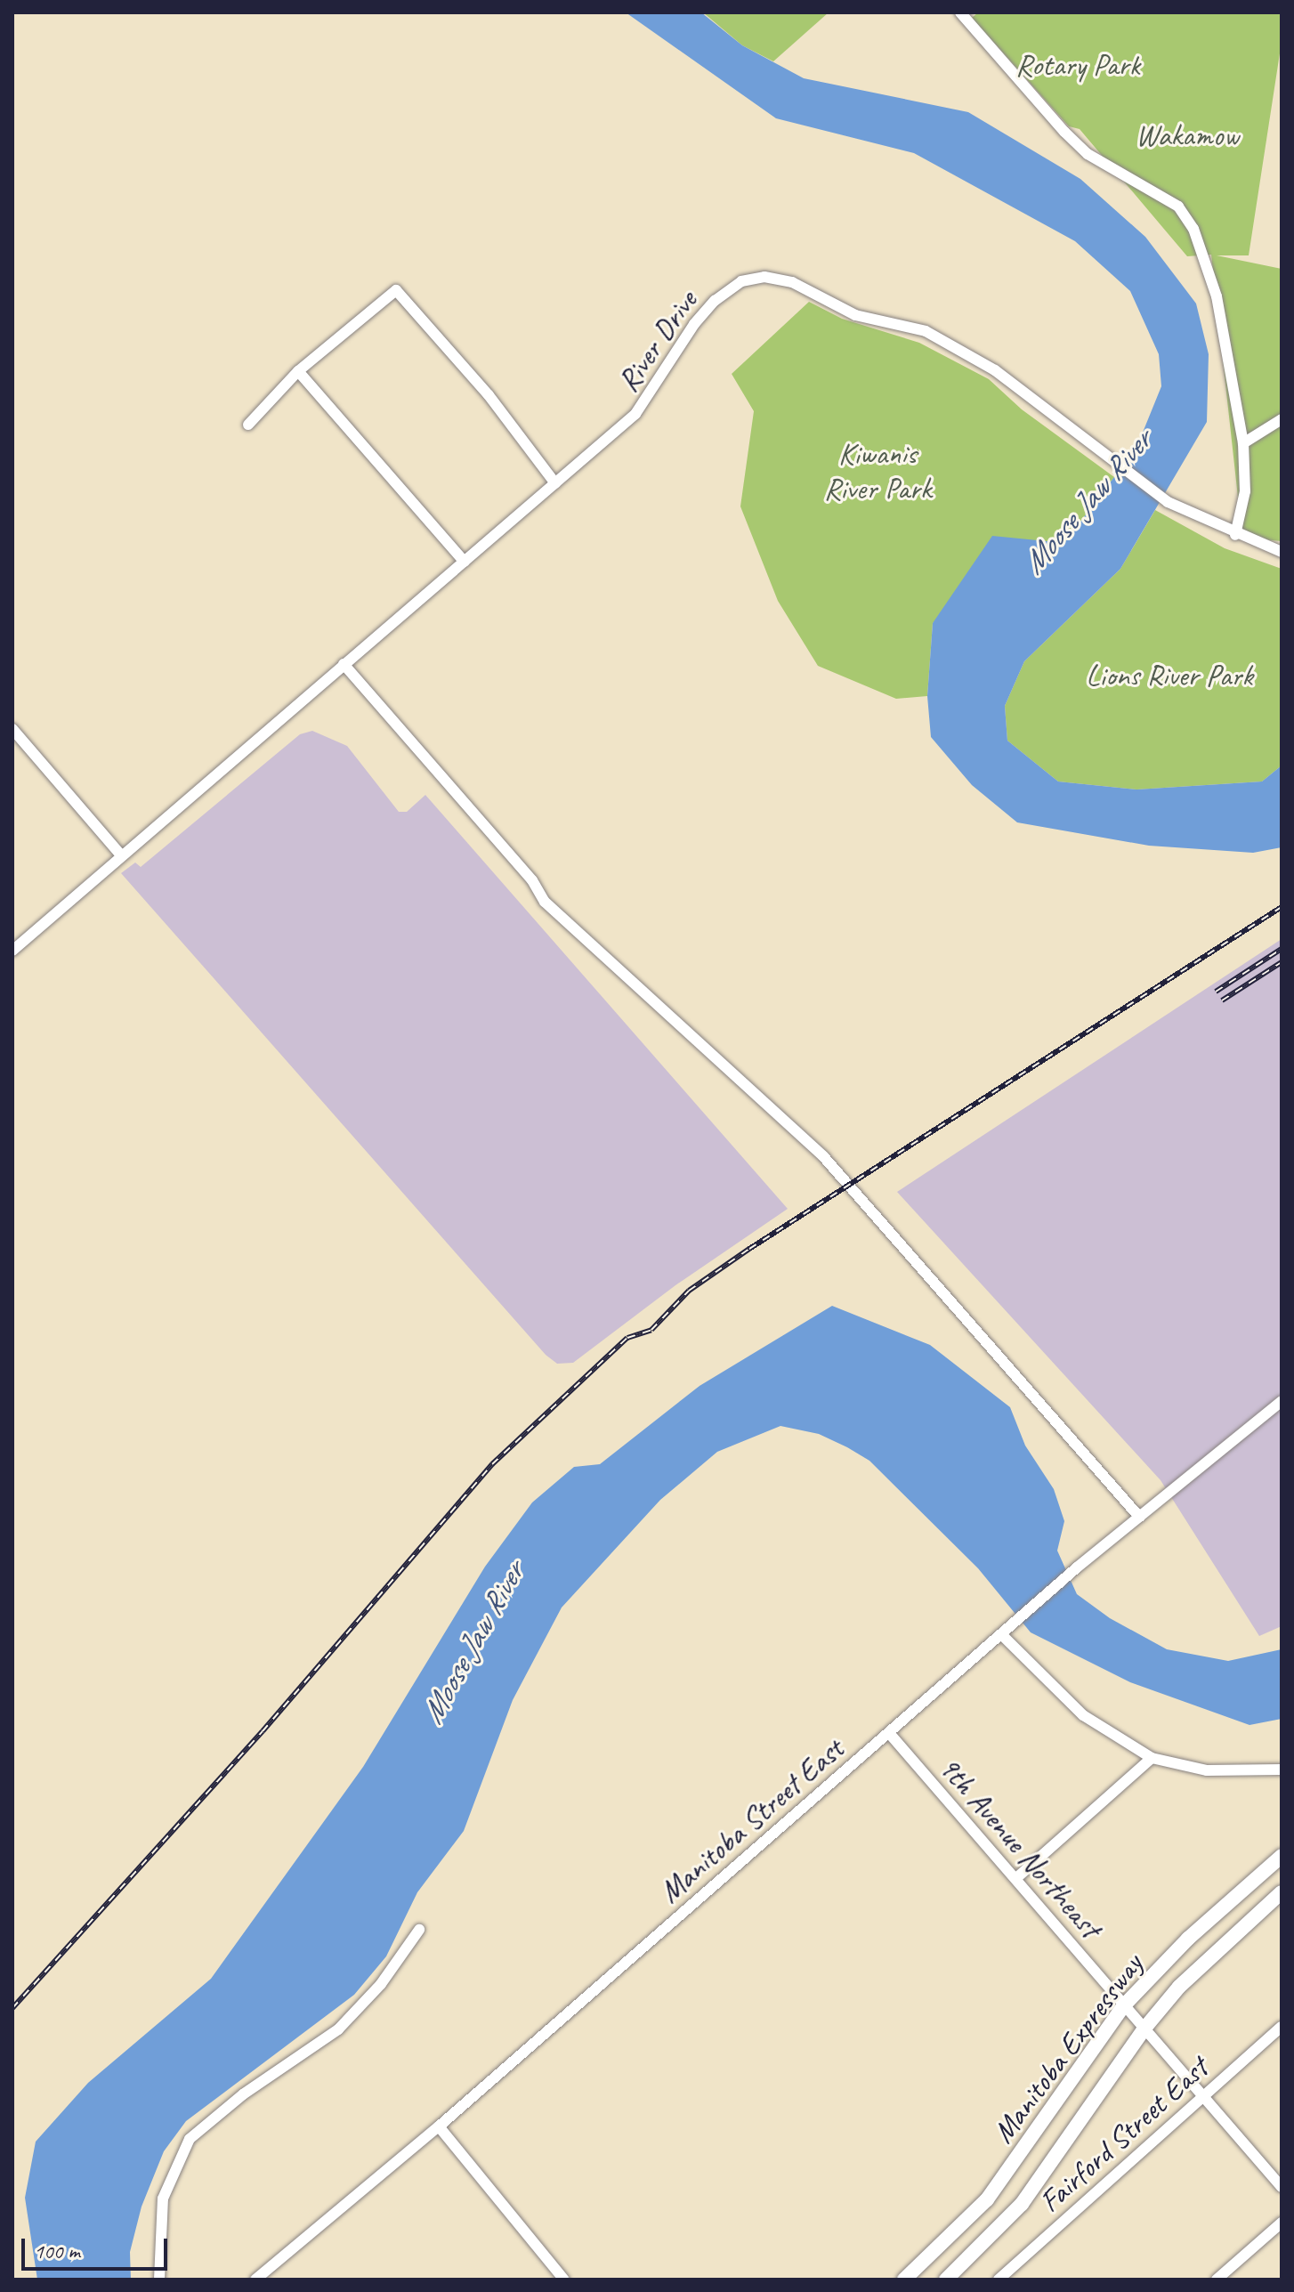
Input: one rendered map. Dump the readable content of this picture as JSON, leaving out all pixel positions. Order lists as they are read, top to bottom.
{
  "streets": {
    "main road": ["Manitoba Expressway"],
    "street": [
      "River Drive",
      "Manitoba Street East",
      "9th Avenue Northeast",
      "Fairford Street East"
    ]
  },
  "crossings": [
    ["Manitoba Street East", "9th Avenue Northeast"],
    ["9th Avenue Northeast", "Manitoba Expressway"],
    ["9th Avenue Northeast", "Fairford Street East"]
  ],
  "water": ["Moose Jaw River"],
  "parks": [
    "Rotary Park",
    "Wakamow",
    "Kiwanis River Park",
    "Lions River Park"
  ],
  "scale_bar": "100 m"
}
